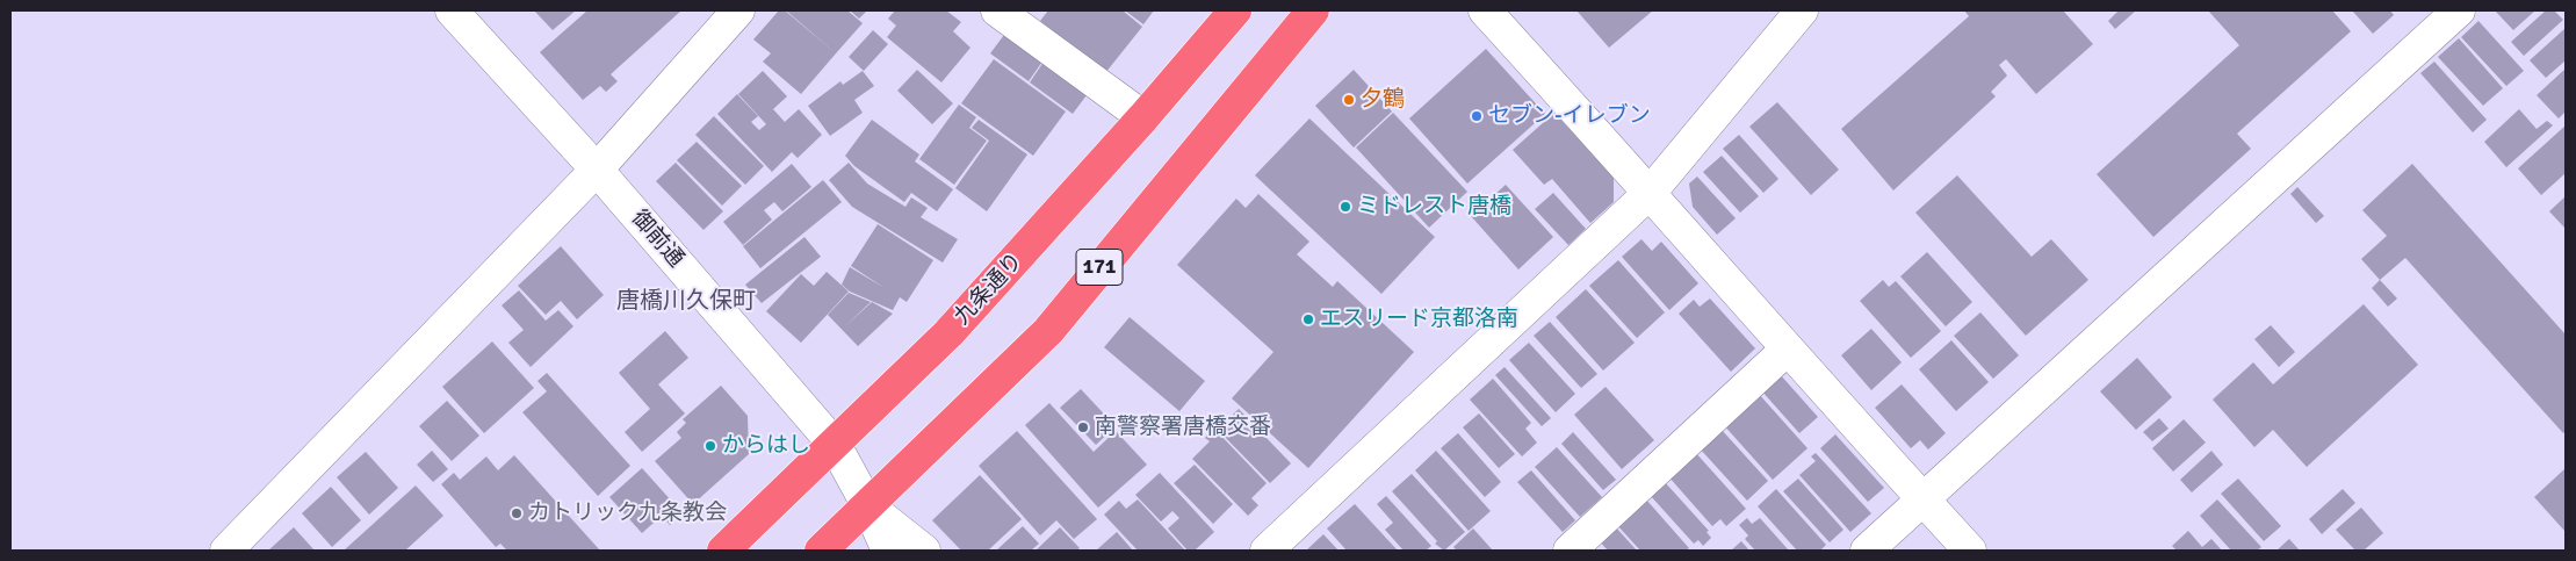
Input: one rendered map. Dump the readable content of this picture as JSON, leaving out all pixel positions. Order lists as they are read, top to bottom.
{
  "streets": {
    "highway": ["171", "九条通り"],
    "street": ["御前通"]
  },
  "crossings": [
    ["御前通", "171"],
    ["御前通", "九条通り"]
  ],
  "districts": ["唐橋川久保町"],
  "places": [
    "夕鶴",
    "セブン-イレブン",
    "ミドレスト唐橋",
    "エスリード京都洛南",
    "南警察署唐橋交番",
    "からはし",
    "カトリック九条教会"
  ]
}
